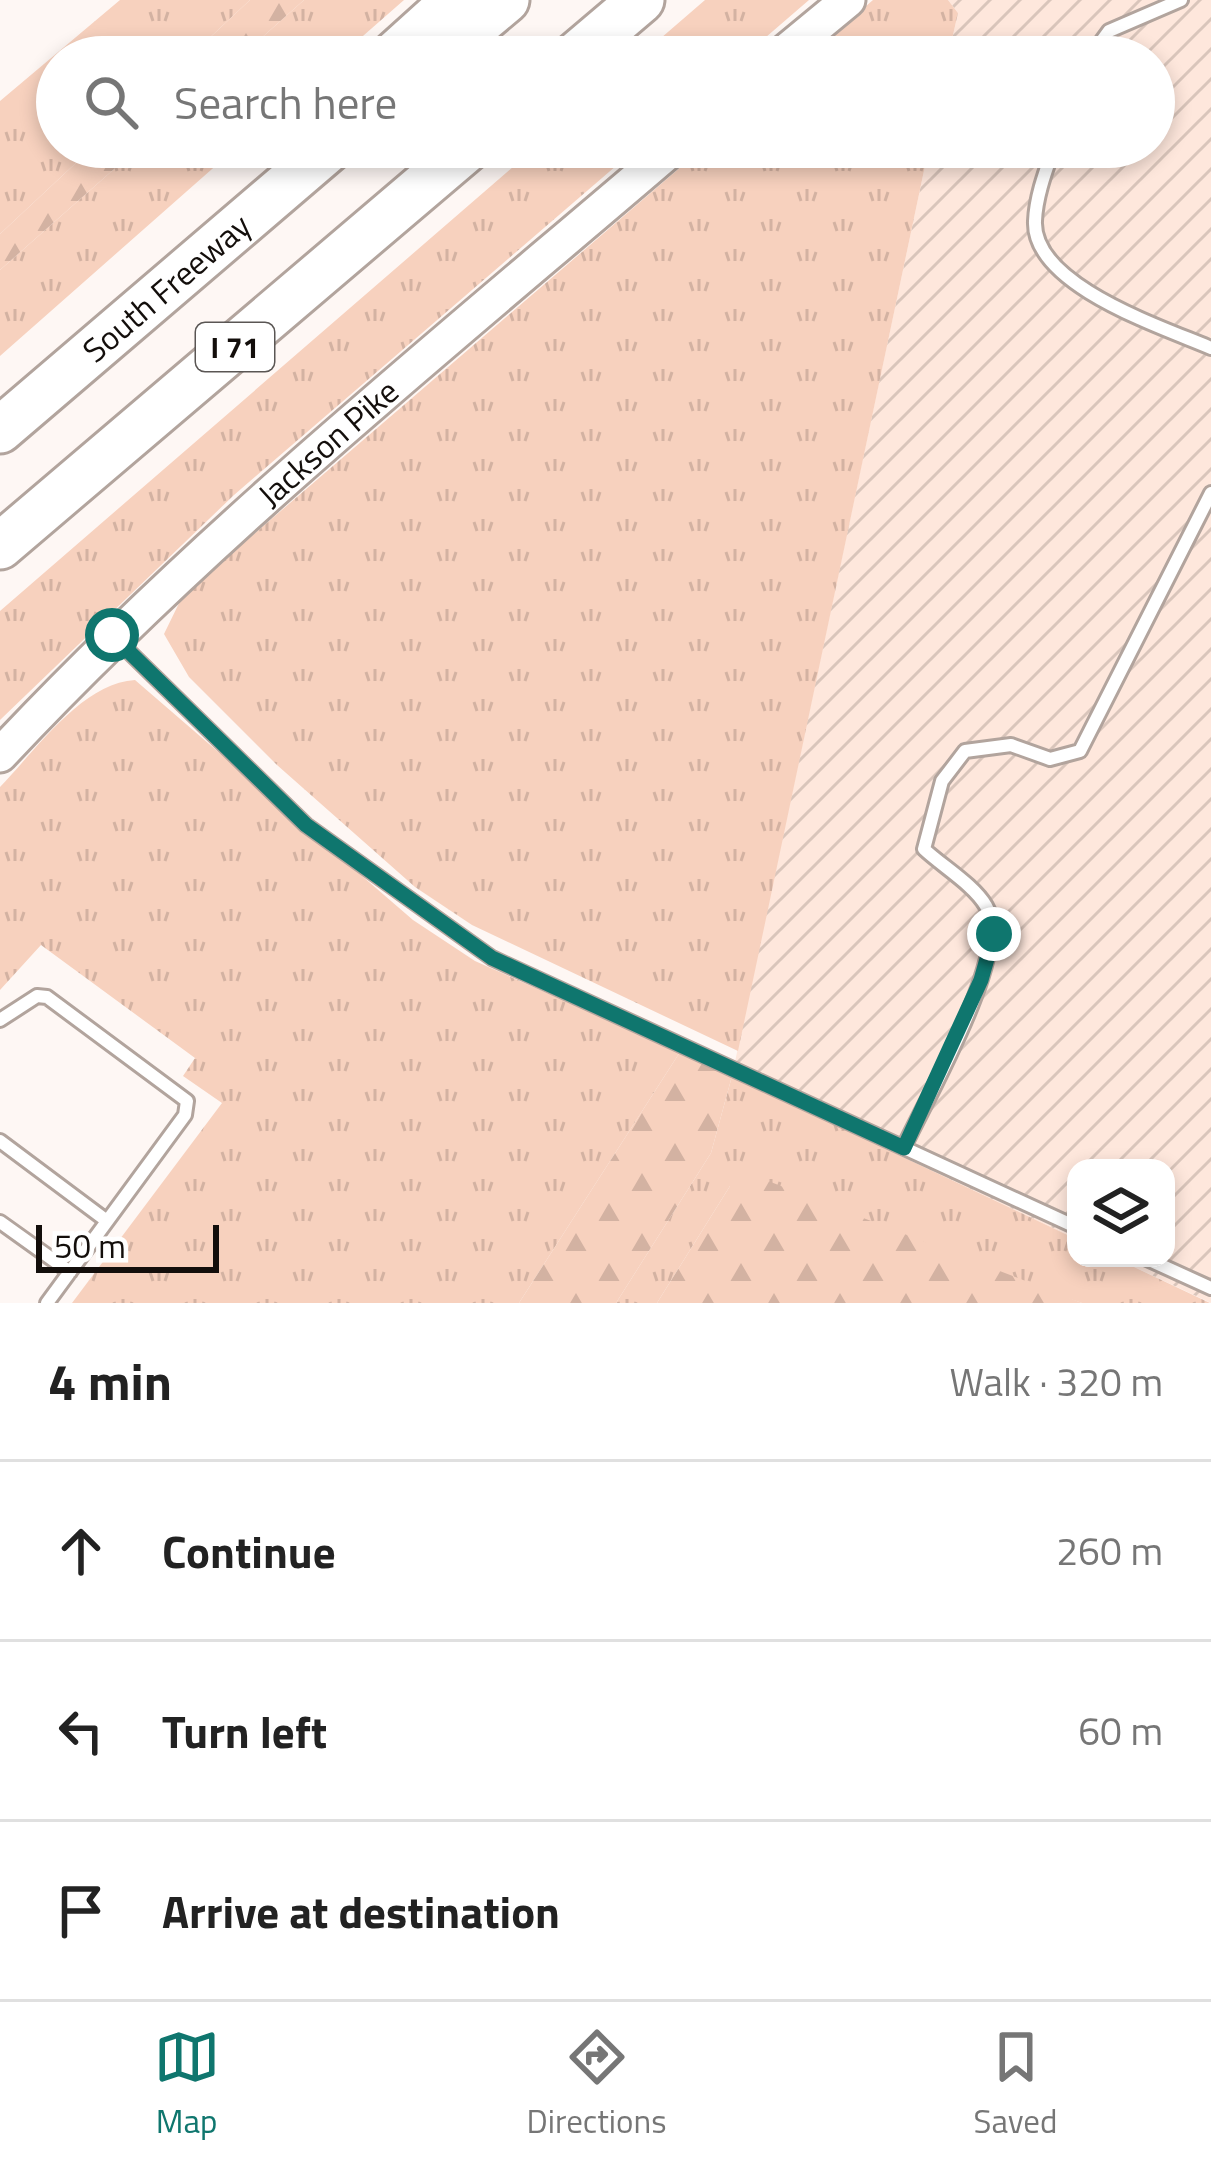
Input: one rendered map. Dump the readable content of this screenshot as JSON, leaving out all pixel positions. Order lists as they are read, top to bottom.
{
  "streets": {
    "highway": ["South Freeway", "I 71"],
    "main road": ["Jackson Pike"]
  },
  "scale_bar": "50 m",
  "page": {
    "search": "Search here",
    "scale": "50 m",
    "heading": ["4 min", "Walk · 320 m"],
    "list": [
      ["Continue", "260 m"],
      ["Turn left", "60 m"],
      "Arrive at destination"
    ],
    "nav": ["Map", "Directions", "Saved"]
  }
}
